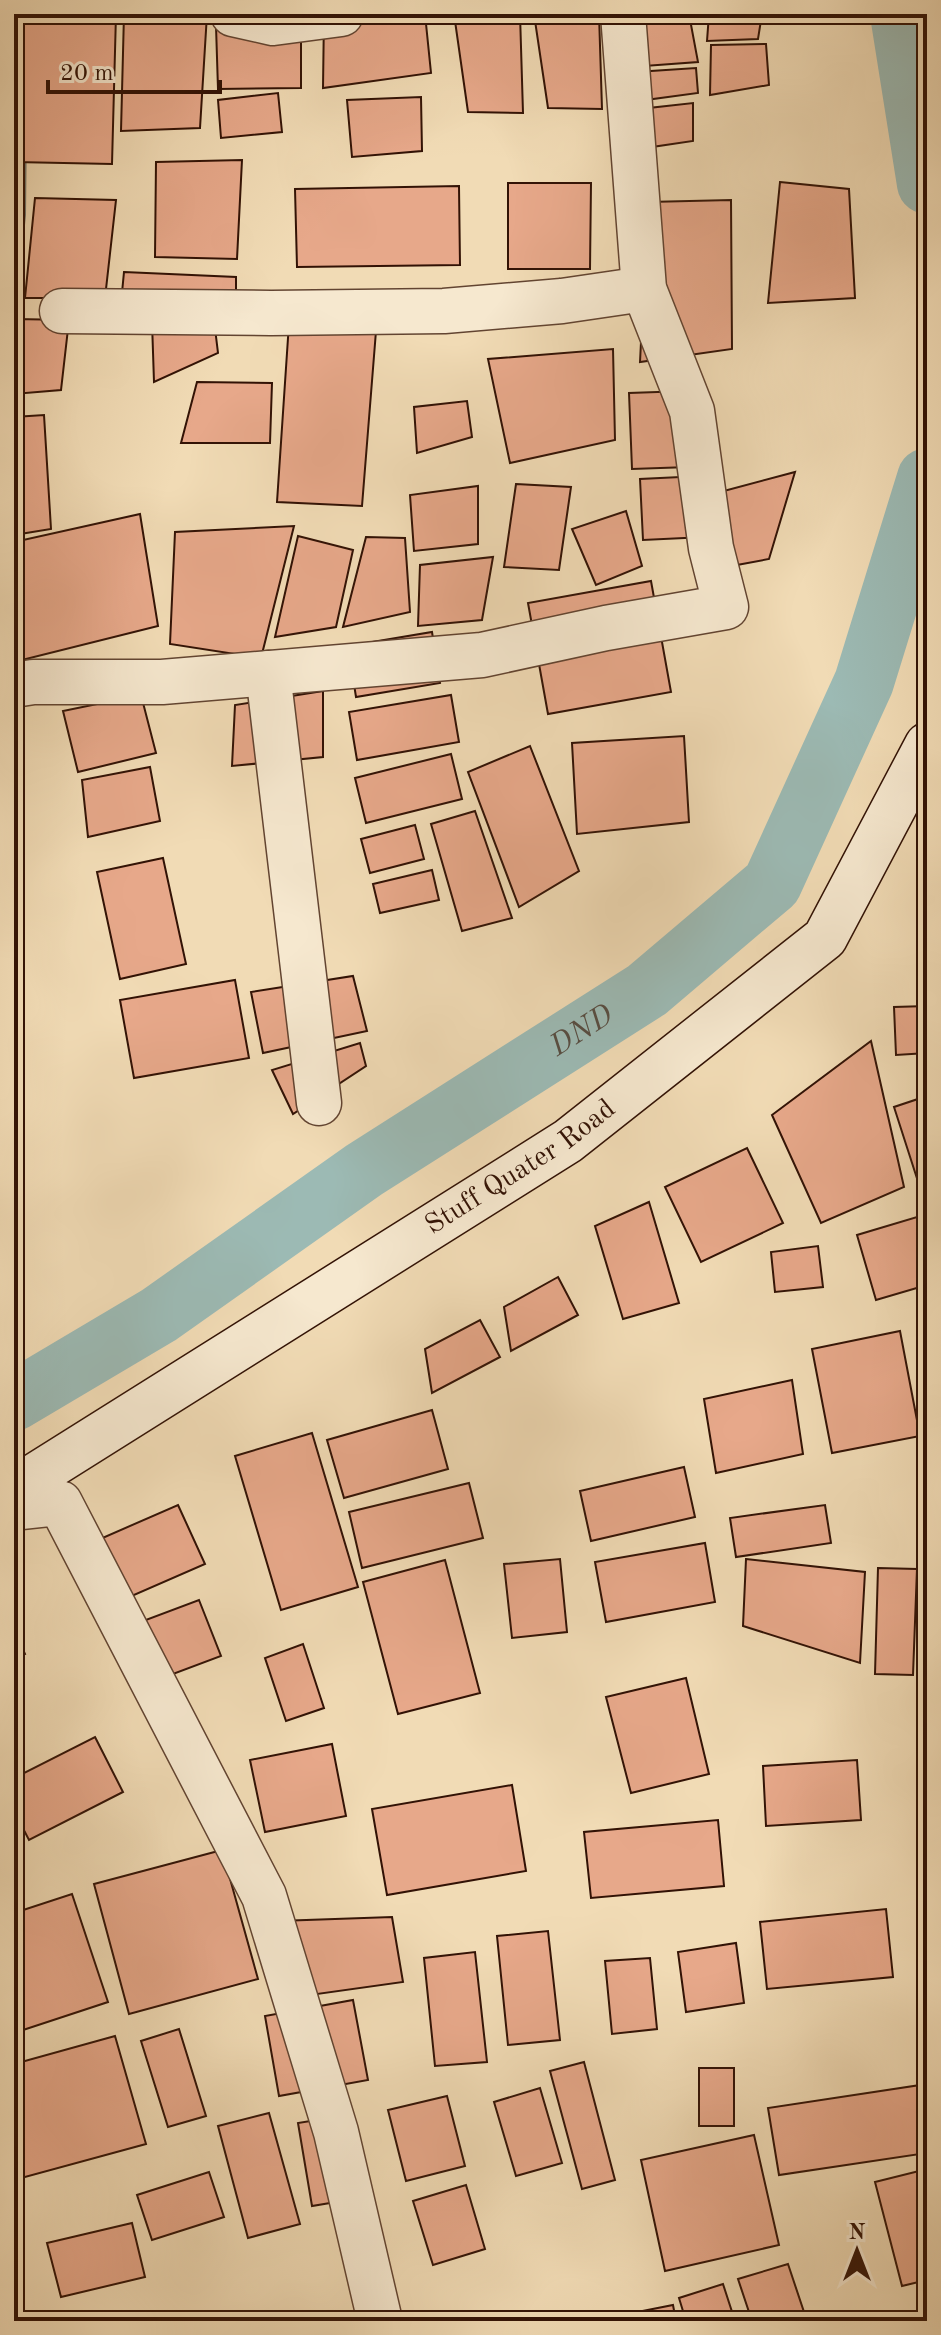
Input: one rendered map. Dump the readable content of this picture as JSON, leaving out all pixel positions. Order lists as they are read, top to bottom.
{
  "streets": {
    "street": ["Stuff Quater Road"]
  },
  "water": ["DND"],
  "scale_bar": "20 m",
  "north": "top"
}
